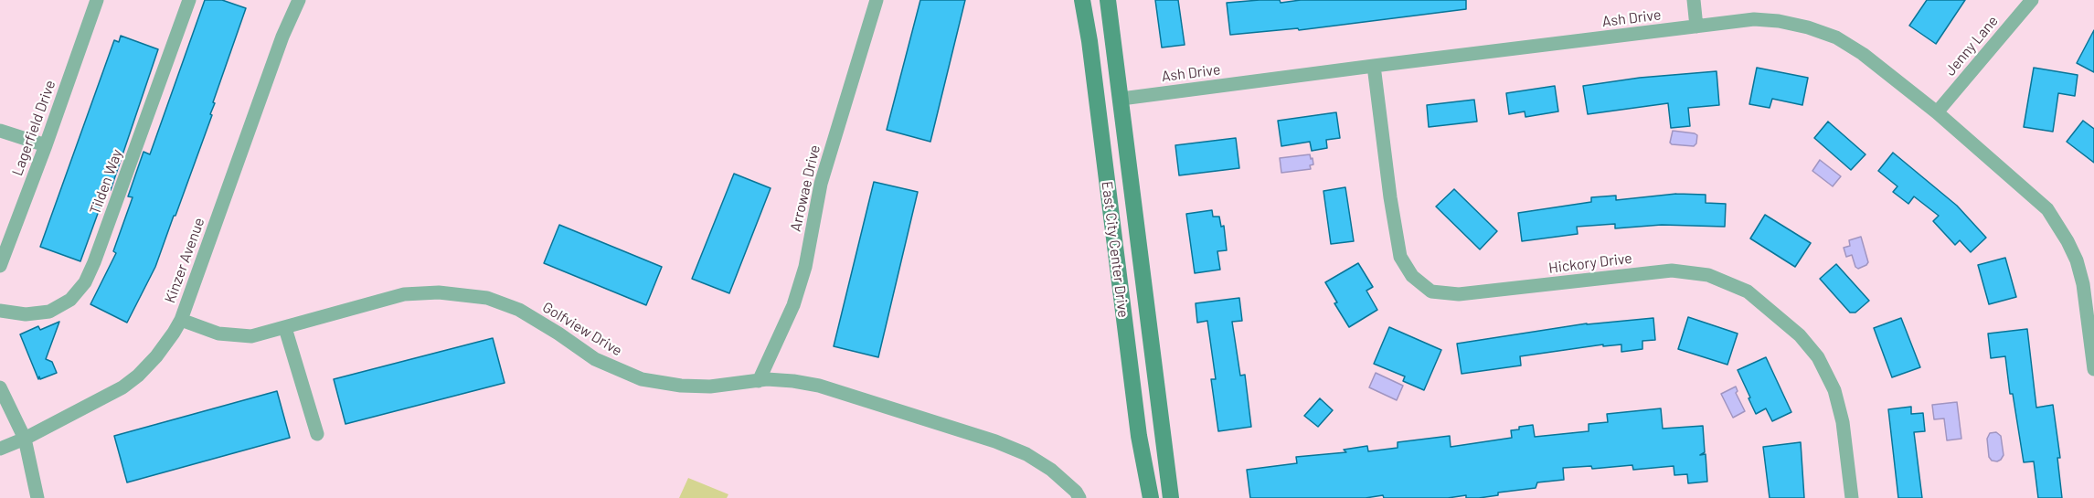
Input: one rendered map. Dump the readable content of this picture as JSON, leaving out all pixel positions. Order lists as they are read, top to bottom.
{
  "streets": {
    "street": [
      "Ash Drive",
      "Jenny Lane",
      "Lagerfield Drive",
      "Tilden Way",
      "Arrowae Drive",
      "East City Center Drive",
      "Kinzer Avenue",
      "Hickory Drive",
      "Golfview Drive"
    ]
  },
  "crossings": [
    ["Ash Drive", "Jenny Lane"],
    ["Ash Drive", "East City Center Drive"],
    ["Ash Drive", "Hickory Drive"],
    ["Arrowae Drive", "Golfview Drive"],
    ["Kinzer Avenue", "Golfview Drive"]
  ]
}
